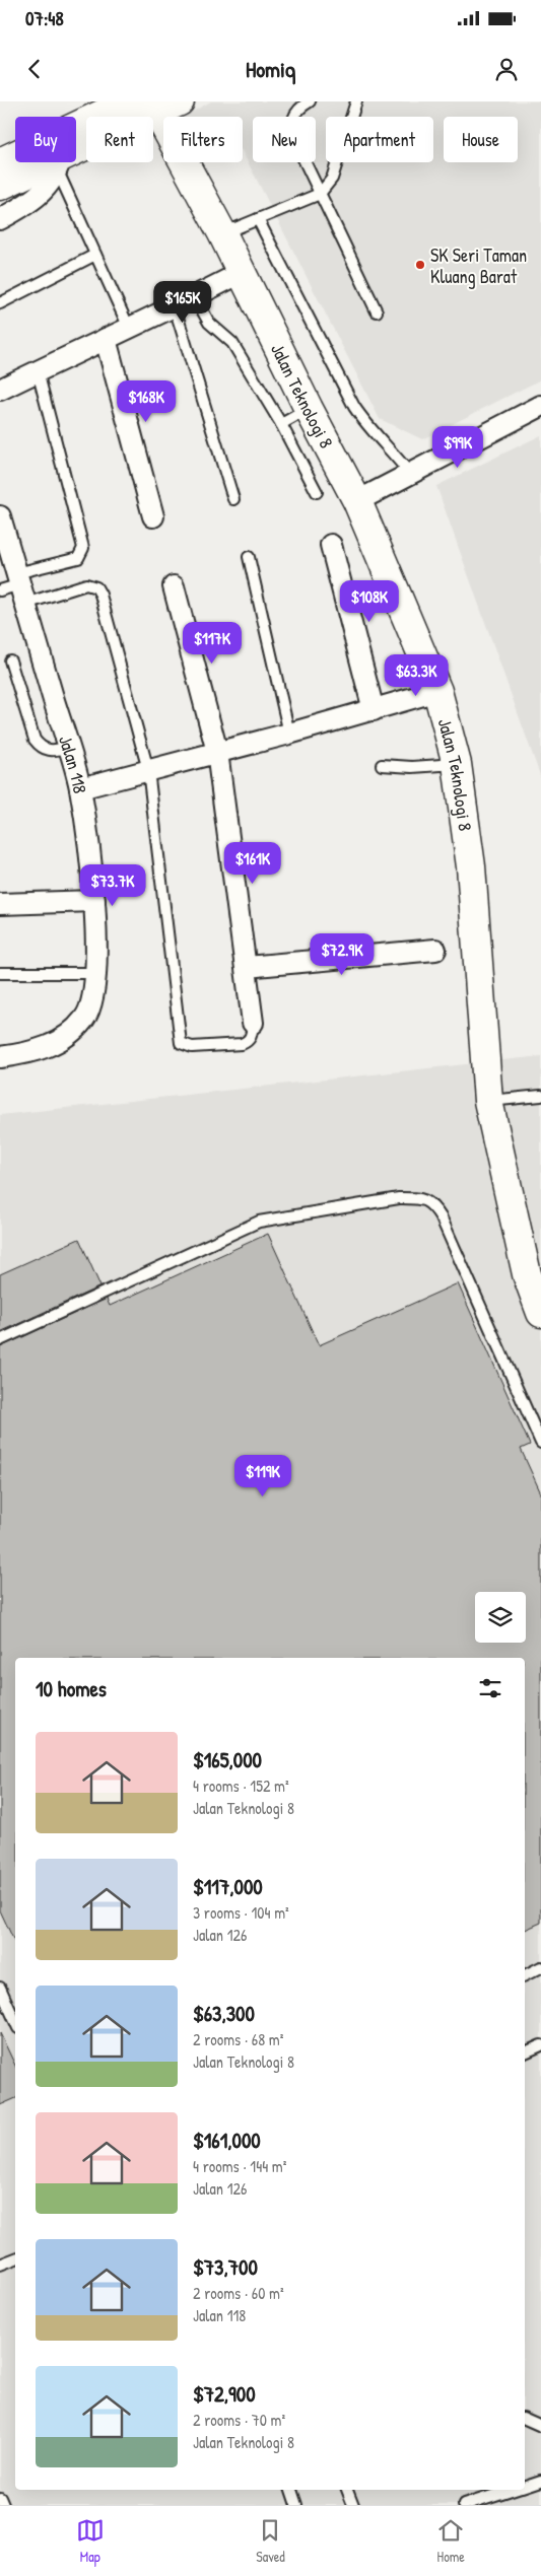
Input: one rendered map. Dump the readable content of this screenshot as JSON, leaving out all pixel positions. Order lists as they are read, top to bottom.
{
  "streets": {
    "street": ["Jalan Teknologi 8", "Jalan 118"]
  },
  "places": ["SK Seri Taman Kluang Barat"],
  "page": {
    "status": "07:48",
    "header": "Homiq",
    "chip": [
      "Buy",
      "Rent",
      "Filters",
      "New",
      "Apartment",
      "House"
    ],
    "price": [
      "$165K",
      "$168K",
      "$99K",
      "$108K",
      "$117K",
      "$63.3K",
      "$161K",
      "$73.7K",
      "$72.9K",
      "$119K"
    ],
    "heading": "10 homes",
    "list": [
      {
        "name": "$165,000",
        "note": "4 rooms · 152 m² · Jalan Teknologi 8"
      },
      {
        "name": "$117,000",
        "note": "3 rooms · 104 m² · Jalan 126"
      },
      {
        "name": "$63,300",
        "note": "2 rooms · 68 m² · Jalan Teknologi 8"
      },
      {
        "name": "$161,000",
        "note": "4 rooms · 144 m² · Jalan 126"
      },
      {
        "name": "$73,700",
        "note": "2 rooms · 60 m² · Jalan 118"
      },
      {
        "name": "$72,900",
        "note": "2 rooms · 70 m² · Jalan Teknologi 8"
      }
    ],
    "tabs": ["Map", "Saved", "Home"]
  }
}
